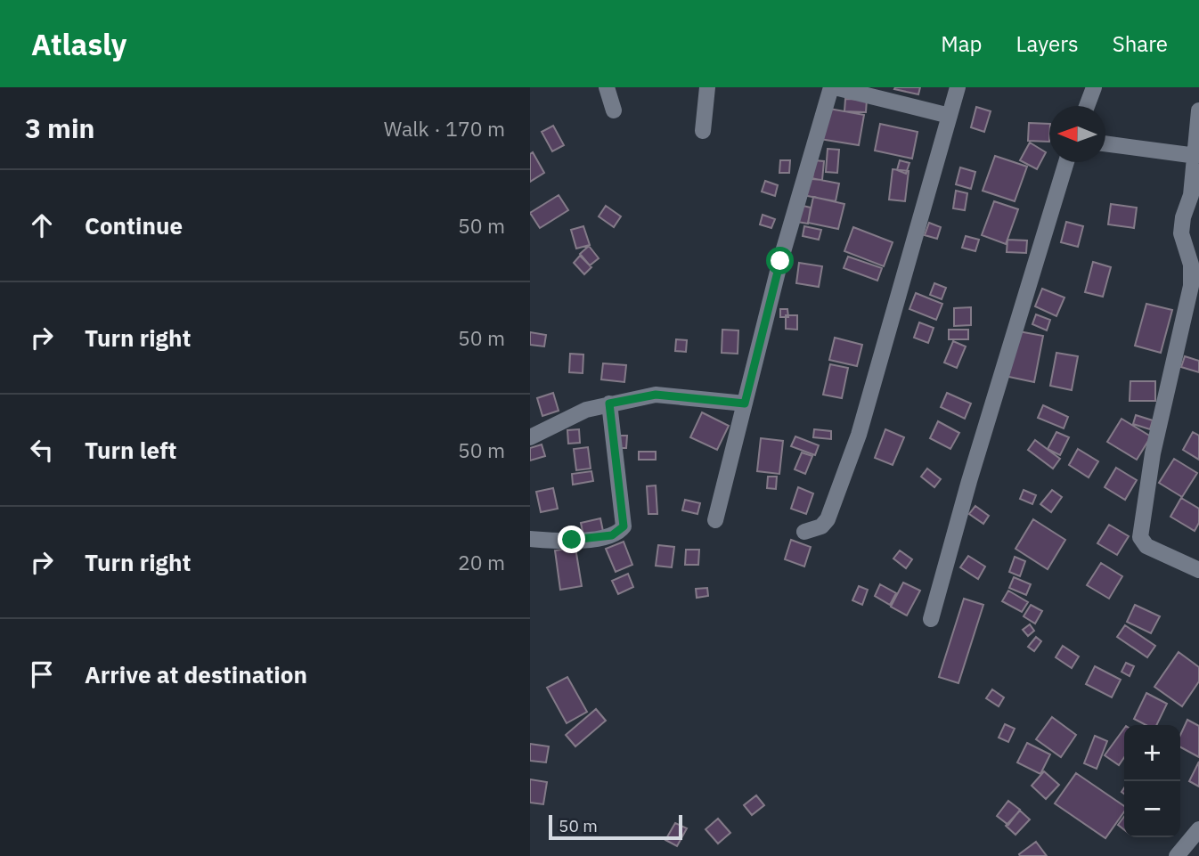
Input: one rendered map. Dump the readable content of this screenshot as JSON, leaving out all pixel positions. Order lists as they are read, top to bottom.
{
  "scale_bar": "50 m",
  "north": "left",
  "page": {
    "header": "Atlasly",
    "nav": ["Map", "Layers", "Share"],
    "heading": ["3 min", "Walk · 170 m"],
    "list": [
      ["Continue", "50 m"],
      ["Turn right", "50 m"],
      ["Turn left", "50 m"],
      ["Turn right", "20 m"],
      "Arrive at destination"
    ],
    "map_buttons": ["+", "−"],
    "scale": "50 m"
  }
}
